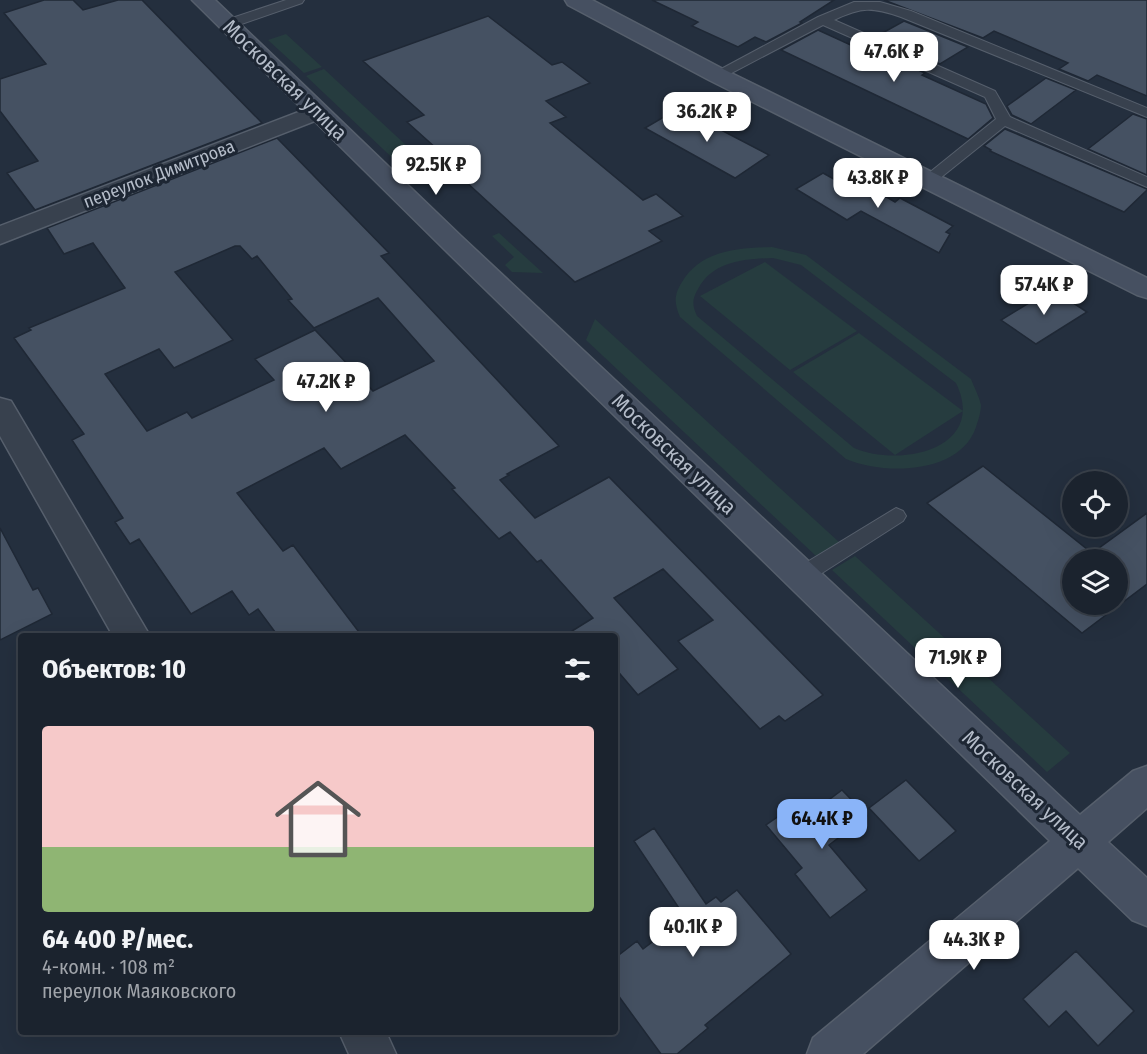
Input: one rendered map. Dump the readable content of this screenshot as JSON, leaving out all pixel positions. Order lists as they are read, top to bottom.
{
  "streets": {
    "main road": ["Московская улица"],
    "street": ["переулок Димитрова"]
  },
  "crossings": [
    ["Московская улица", "переулок Димитрова"]
  ],
  "page": {
    "price": [
      "47.6K ₽",
      "36.2K ₽",
      "92.5K ₽",
      "43.8K ₽",
      "57.4K ₽",
      "47.2K ₽",
      "71.9K ₽",
      "64.4K ₽",
      "40.1K ₽",
      "44.3K ₽"
    ],
    "heading": "Объектов: 10",
    "list": [
      {
        "name": "64 400 ₽/мес.",
        "note": "4-комн. · 108 m² · переулок Маяковского"
      }
    ]
  }
}
